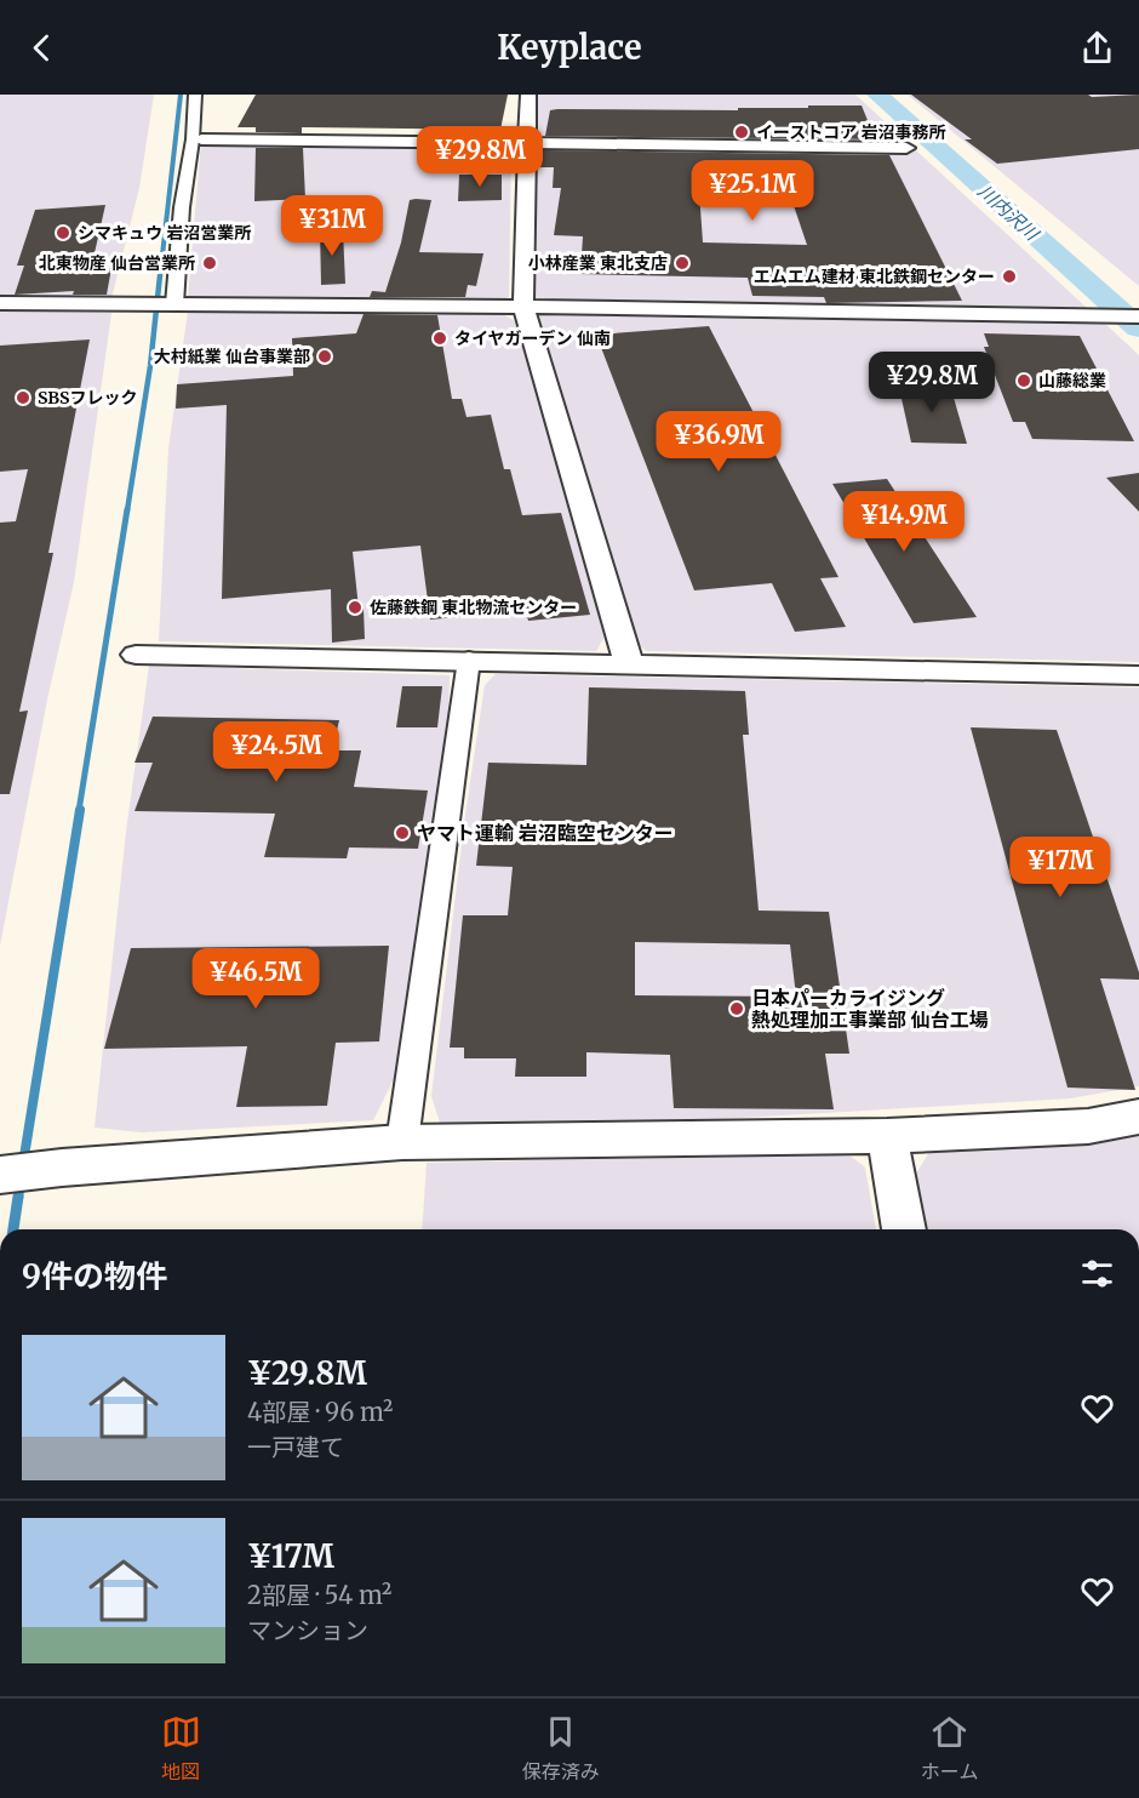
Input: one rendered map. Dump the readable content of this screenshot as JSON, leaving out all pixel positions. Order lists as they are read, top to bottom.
{
  "water": ["川内沢川"],
  "places": [
    "イーストコア 岩沼事務所",
    "シマキュウ 岩沼営業所",
    "北東物産 仙台営業所",
    "小林産業 東北支店",
    "エムエム建材 東北鉄鋼センター",
    "タイヤガーデン 仙南",
    "大村紙業 仙台事業部",
    "山藤総業",
    "SBSフレック",
    "佐藤鉄鋼 東北物流センター",
    "ヤマト運輸 岩沼臨空センター",
    "日本パーカライジング 熱処理加工事業部 仙台工場"
  ],
  "page": {
    "header": "Keyplace",
    "price": [
      "¥29.8M",
      "¥25.1M",
      "¥31M",
      "¥29.8M",
      "¥36.9M",
      "¥14.9M",
      "¥24.5M",
      "¥17M",
      "¥46.5M"
    ],
    "heading": "9件の物件",
    "list": [
      {
        "name": "¥29.8M",
        "note": "4部屋 · 96 m² · 一戸建て"
      },
      {
        "name": "¥17M",
        "note": "2部屋 · 54 m² · マンション"
      }
    ],
    "tabs": ["地図", "保存済み", "ホーム"]
  }
}
